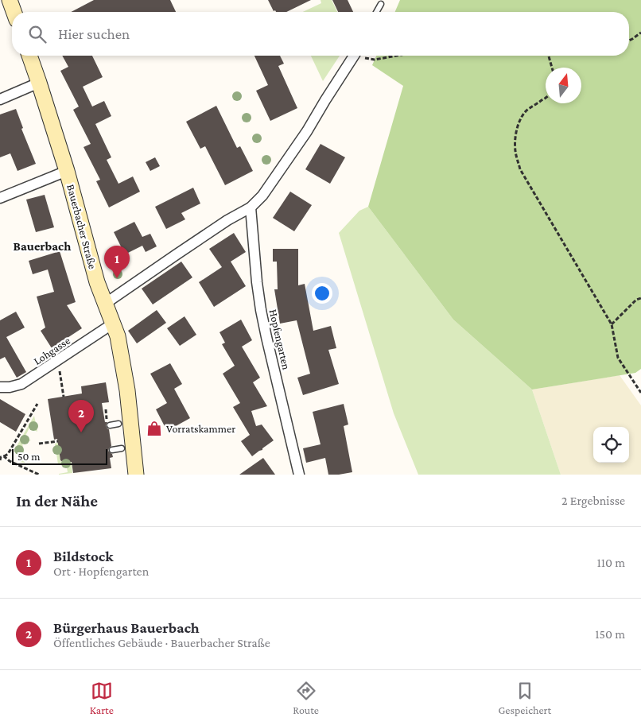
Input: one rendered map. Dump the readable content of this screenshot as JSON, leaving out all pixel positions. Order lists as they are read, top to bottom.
{
  "streets": {
    "street": ["Bauerbacher Straße", "Hopfengarten", "Lohgasse"]
  },
  "crossings": [
    ["Bauerbacher Straße", "Lohgasse"]
  ],
  "districts": ["Bauerbach"],
  "places": {
    "shop": ["Vorratskammer"]
  },
  "scale_bar": "50 m",
  "north": "top",
  "page": {
    "search": "Hier suchen",
    "pins": ["1", "2"],
    "scale": "50 m",
    "heading": ["In der Nähe", "2 Ergebnisse"],
    "list": [
      {
        "mark": "1",
        "name": "Bildstock",
        "note": "Ort · Hopfengarten",
        "value": "110 m"
      },
      {
        "mark": "2",
        "name": "Bürgerhaus Bauerbach",
        "note": "Öffentliches Gebäude · Bauerbacher Straße",
        "value": "150 m"
      }
    ],
    "nav": ["Karte", "Route", "Gespeichert"]
  }
}
